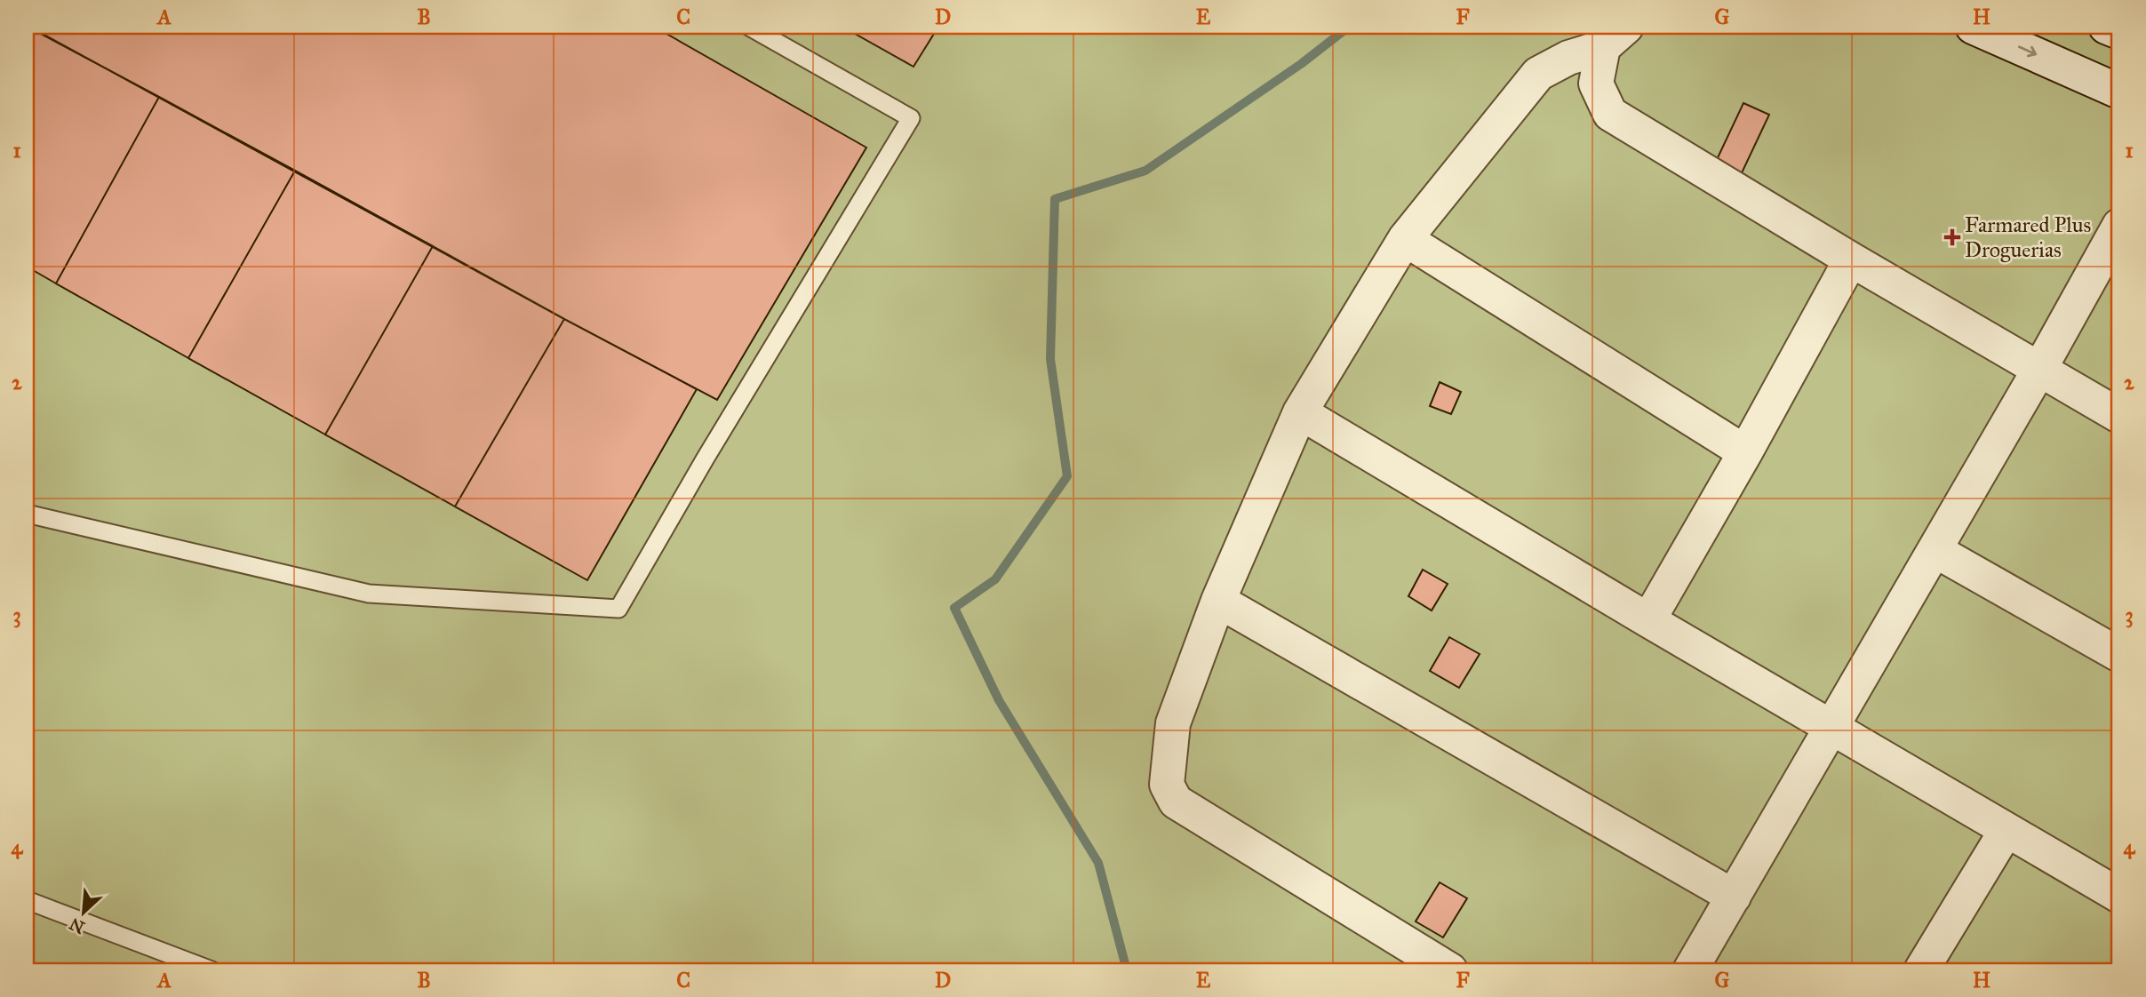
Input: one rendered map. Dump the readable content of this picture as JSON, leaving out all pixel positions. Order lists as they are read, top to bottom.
{
  "places": {
    "health": ["Farmared Plus Droguerias"]
  },
  "north": "bottom left",
  "grid": {
    "columns": [
      "A",
      "B",
      "C",
      "D",
      "E",
      "F",
      "G",
      "H"
    ],
    "rows": [
      "1",
      "2",
      "3",
      "4"
    ]
  }
}
